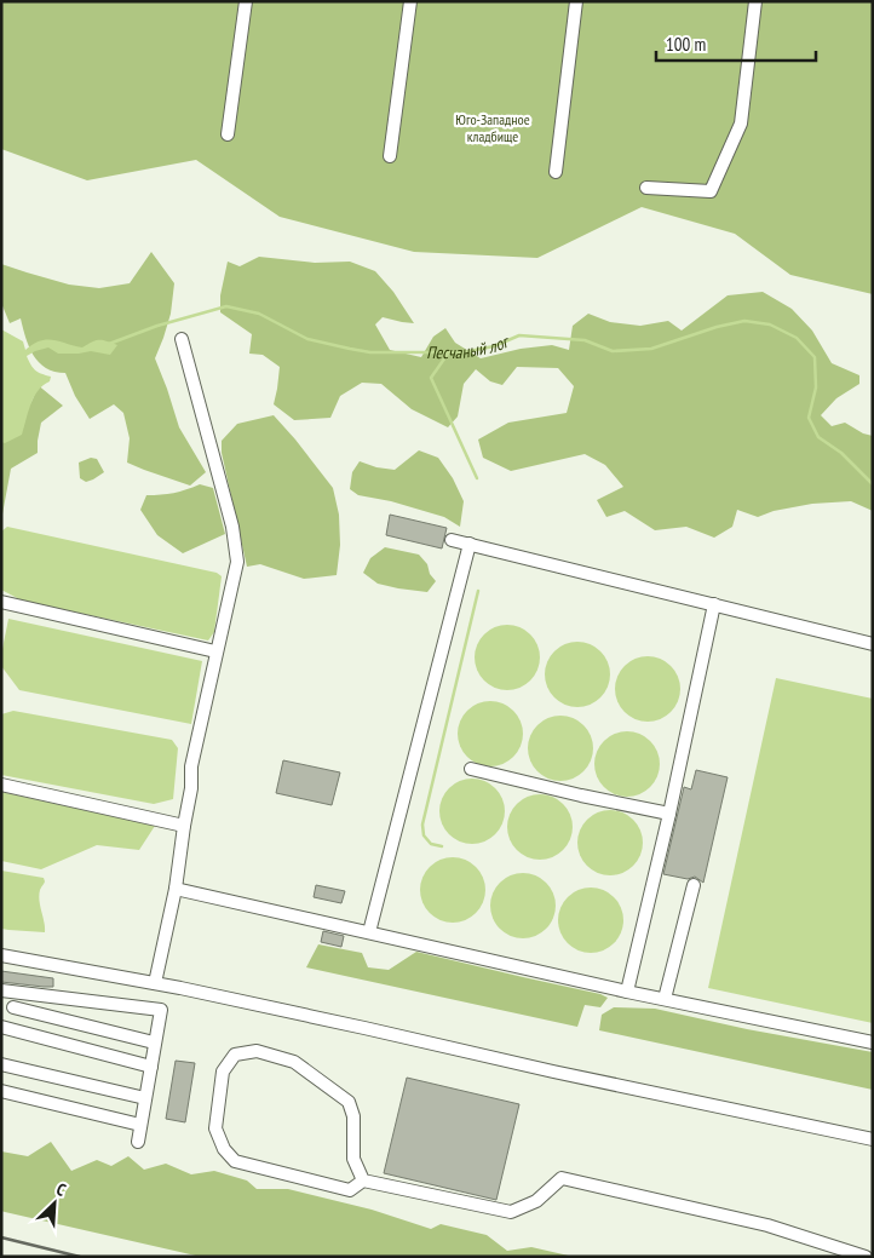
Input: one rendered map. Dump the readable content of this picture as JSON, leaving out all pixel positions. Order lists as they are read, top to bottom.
{
  "water": ["Песчаный лог"],
  "parks": ["Юго-Западное кладбище"],
  "scale_bar": "100 m",
  "north": "top right"
}
